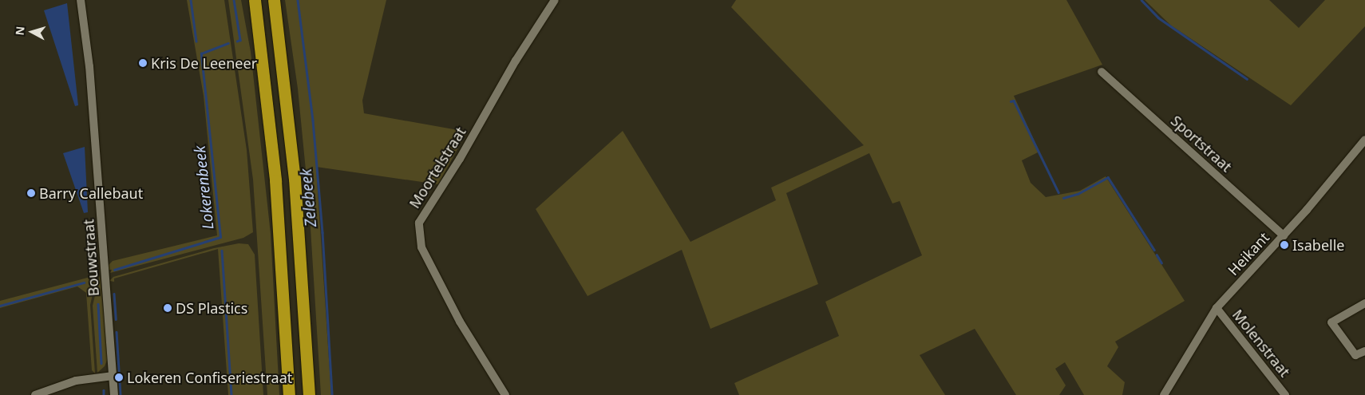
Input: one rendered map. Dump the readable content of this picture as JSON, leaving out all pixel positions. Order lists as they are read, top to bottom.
{
  "streets": {
    "street": [
      "Sportstraat",
      "Moortelstraat",
      "Heikant",
      "Bouwstraat",
      "Molenstraat"
    ]
  },
  "crossings": [
    ["Sportstraat", "Heikant"],
    ["Heikant", "Molenstraat"]
  ],
  "water": ["Lokerenbeek", "Zelebeek"],
  "places": [
    "Kris De Leeneer",
    "Barry Callebaut",
    "Isabelle",
    "DS Plastics",
    "Lokeren Confiseriestraat"
  ],
  "north": "left"
}
